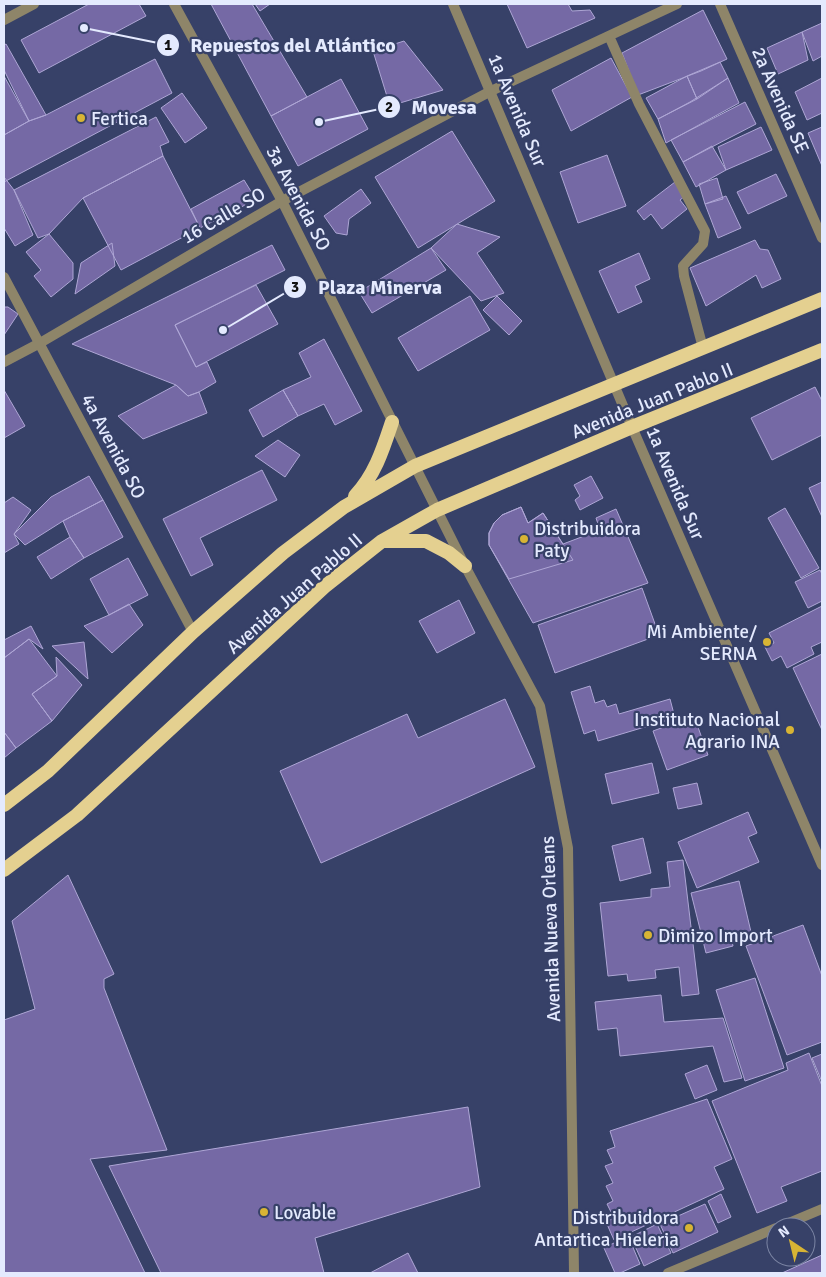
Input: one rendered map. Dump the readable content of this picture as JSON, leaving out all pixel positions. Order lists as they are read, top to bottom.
{
  "streets": {
    "highway": ["Avenida Juan Pablo II"],
    "street": [
      "2a Avenida SE",
      "1a Avenida Sur",
      "3a Avenida SO",
      "16 Calle SO",
      "4a Avenida SO",
      "Avenida Nueva Orleans"
    ]
  },
  "crossings": [
    ["1a Avenida Sur", "16 Calle SO"],
    ["1a Avenida Sur", "Avenida Juan Pablo II"],
    ["3a Avenida SO", "16 Calle SO"],
    ["3a Avenida SO", "Avenida Juan Pablo II"],
    ["3a Avenida SO", "Avenida Nueva Orleans"],
    ["16 Calle SO", "4a Avenida SO"],
    ["Avenida Juan Pablo II", "4a Avenida SO"],
    ["Avenida Juan Pablo II", "Avenida Nueva Orleans"]
  ],
  "places": [
    "Repuestos del Atlántico",
    "Fertica",
    "Movesa",
    "Plaza Minerva",
    "Distribuidora Paty",
    "Mi Ambiente/ SERNA",
    "Instituto Nacional Agrario INA",
    "Dimizo Import",
    "Lovable",
    "Distribuidora Antartica Hieleria"
  ],
  "north": "top left"
}
